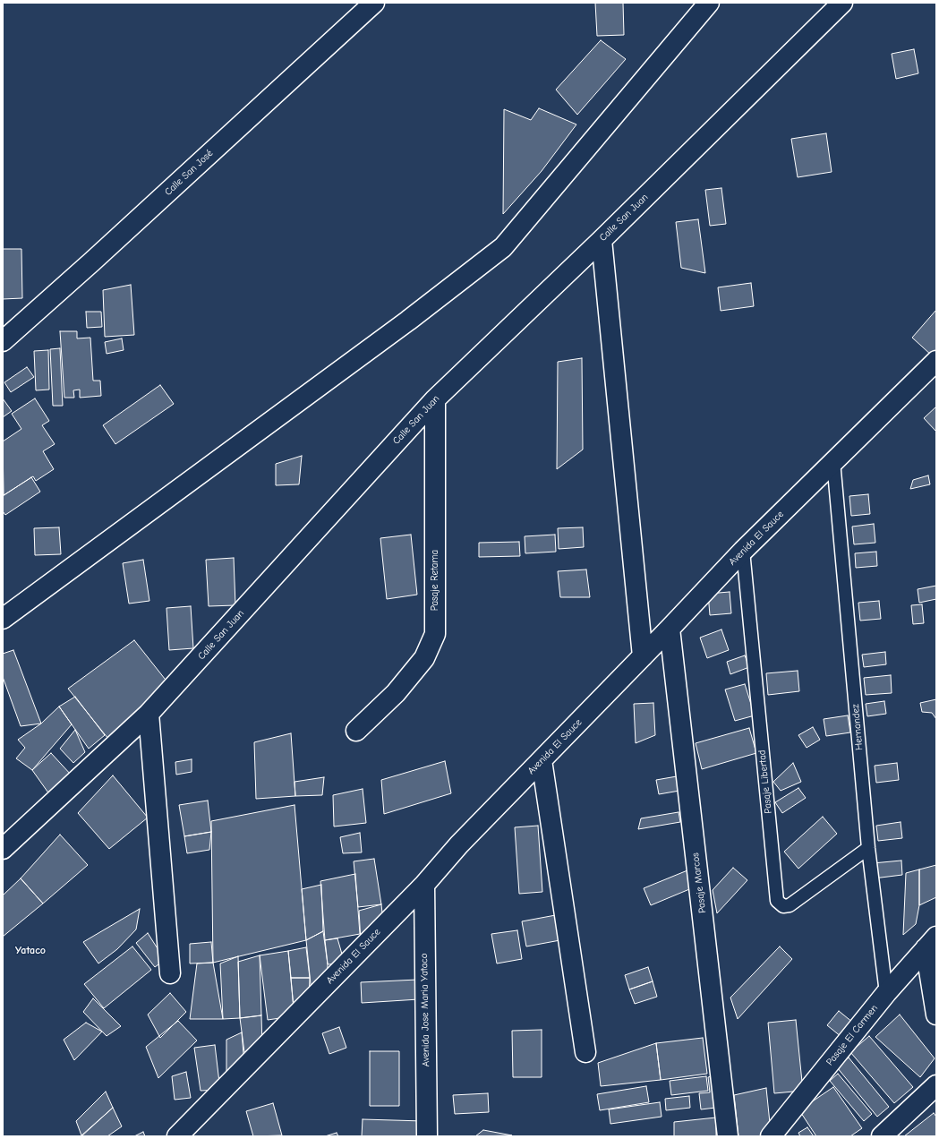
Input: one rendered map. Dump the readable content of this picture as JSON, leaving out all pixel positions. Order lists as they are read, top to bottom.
{
  "streets": {
    "street": [
      "Calle San José",
      "Calle San Juan",
      "Avenida El Sauce",
      "Pasaje Retama",
      "Pasaje Marcos",
      "Avenida Jose Maria Yataco",
      "Pasaje El Carmen"
    ],
    "lane": ["Hernandez", "Pasaje Libertad"]
  },
  "crossings": [
    ["Calle San Juan", "Pasaje Retama"],
    ["Avenida El Sauce", "Hernandez"],
    ["Avenida El Sauce", "Pasaje Libertad"],
    ["Avenida El Sauce", "Pasaje Marcos"],
    ["Avenida El Sauce", "Avenida Jose Maria Yataco"],
    ["Hernandez", "Pasaje Libertad"],
    ["Hernandez", "Pasaje El Carmen"]
  ],
  "districts": ["Yataco"]
}
